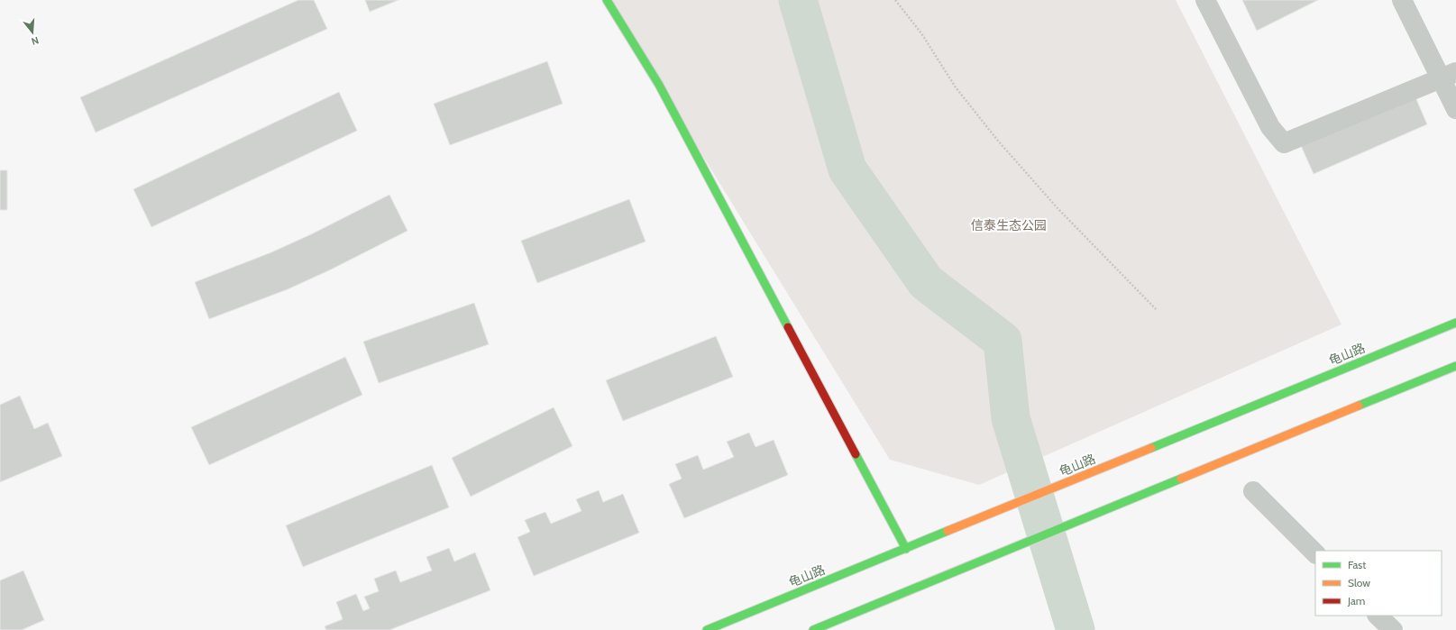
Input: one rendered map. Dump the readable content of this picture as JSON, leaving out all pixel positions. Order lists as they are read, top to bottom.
{
  "streets": {
    "main road": ["龟山路"]
  },
  "parks": ["信泰生态公园"],
  "legend": ["Fast", "Slow", "Jam"],
  "north": "bottom"
}
